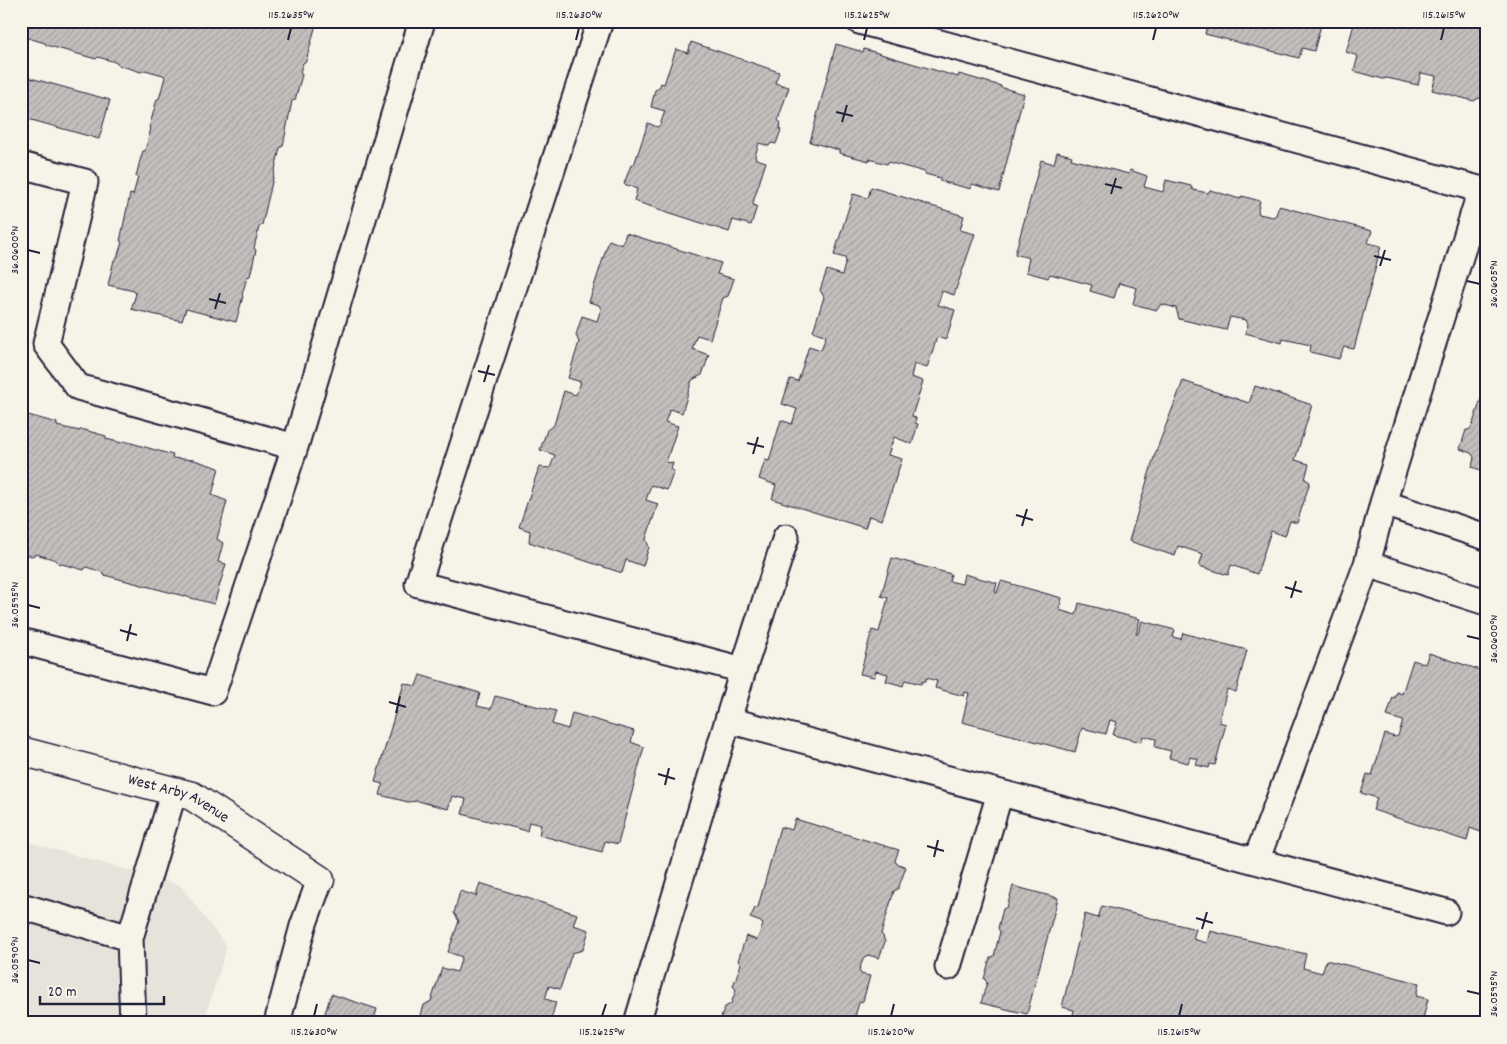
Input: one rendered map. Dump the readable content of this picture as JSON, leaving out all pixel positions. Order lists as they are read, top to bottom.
{
  "streets": {
    "street": ["West Arby Avenue"]
  },
  "scale_bar": "20 m",
  "coordinates": [
    "115.2635°W",
    "115.2630°W",
    "115.2625°W",
    "115.2620°W",
    "115.2615°W",
    "36.0600°N",
    "36.0605°N",
    "36.0595°N",
    "36.0590°N"
  ]
}
